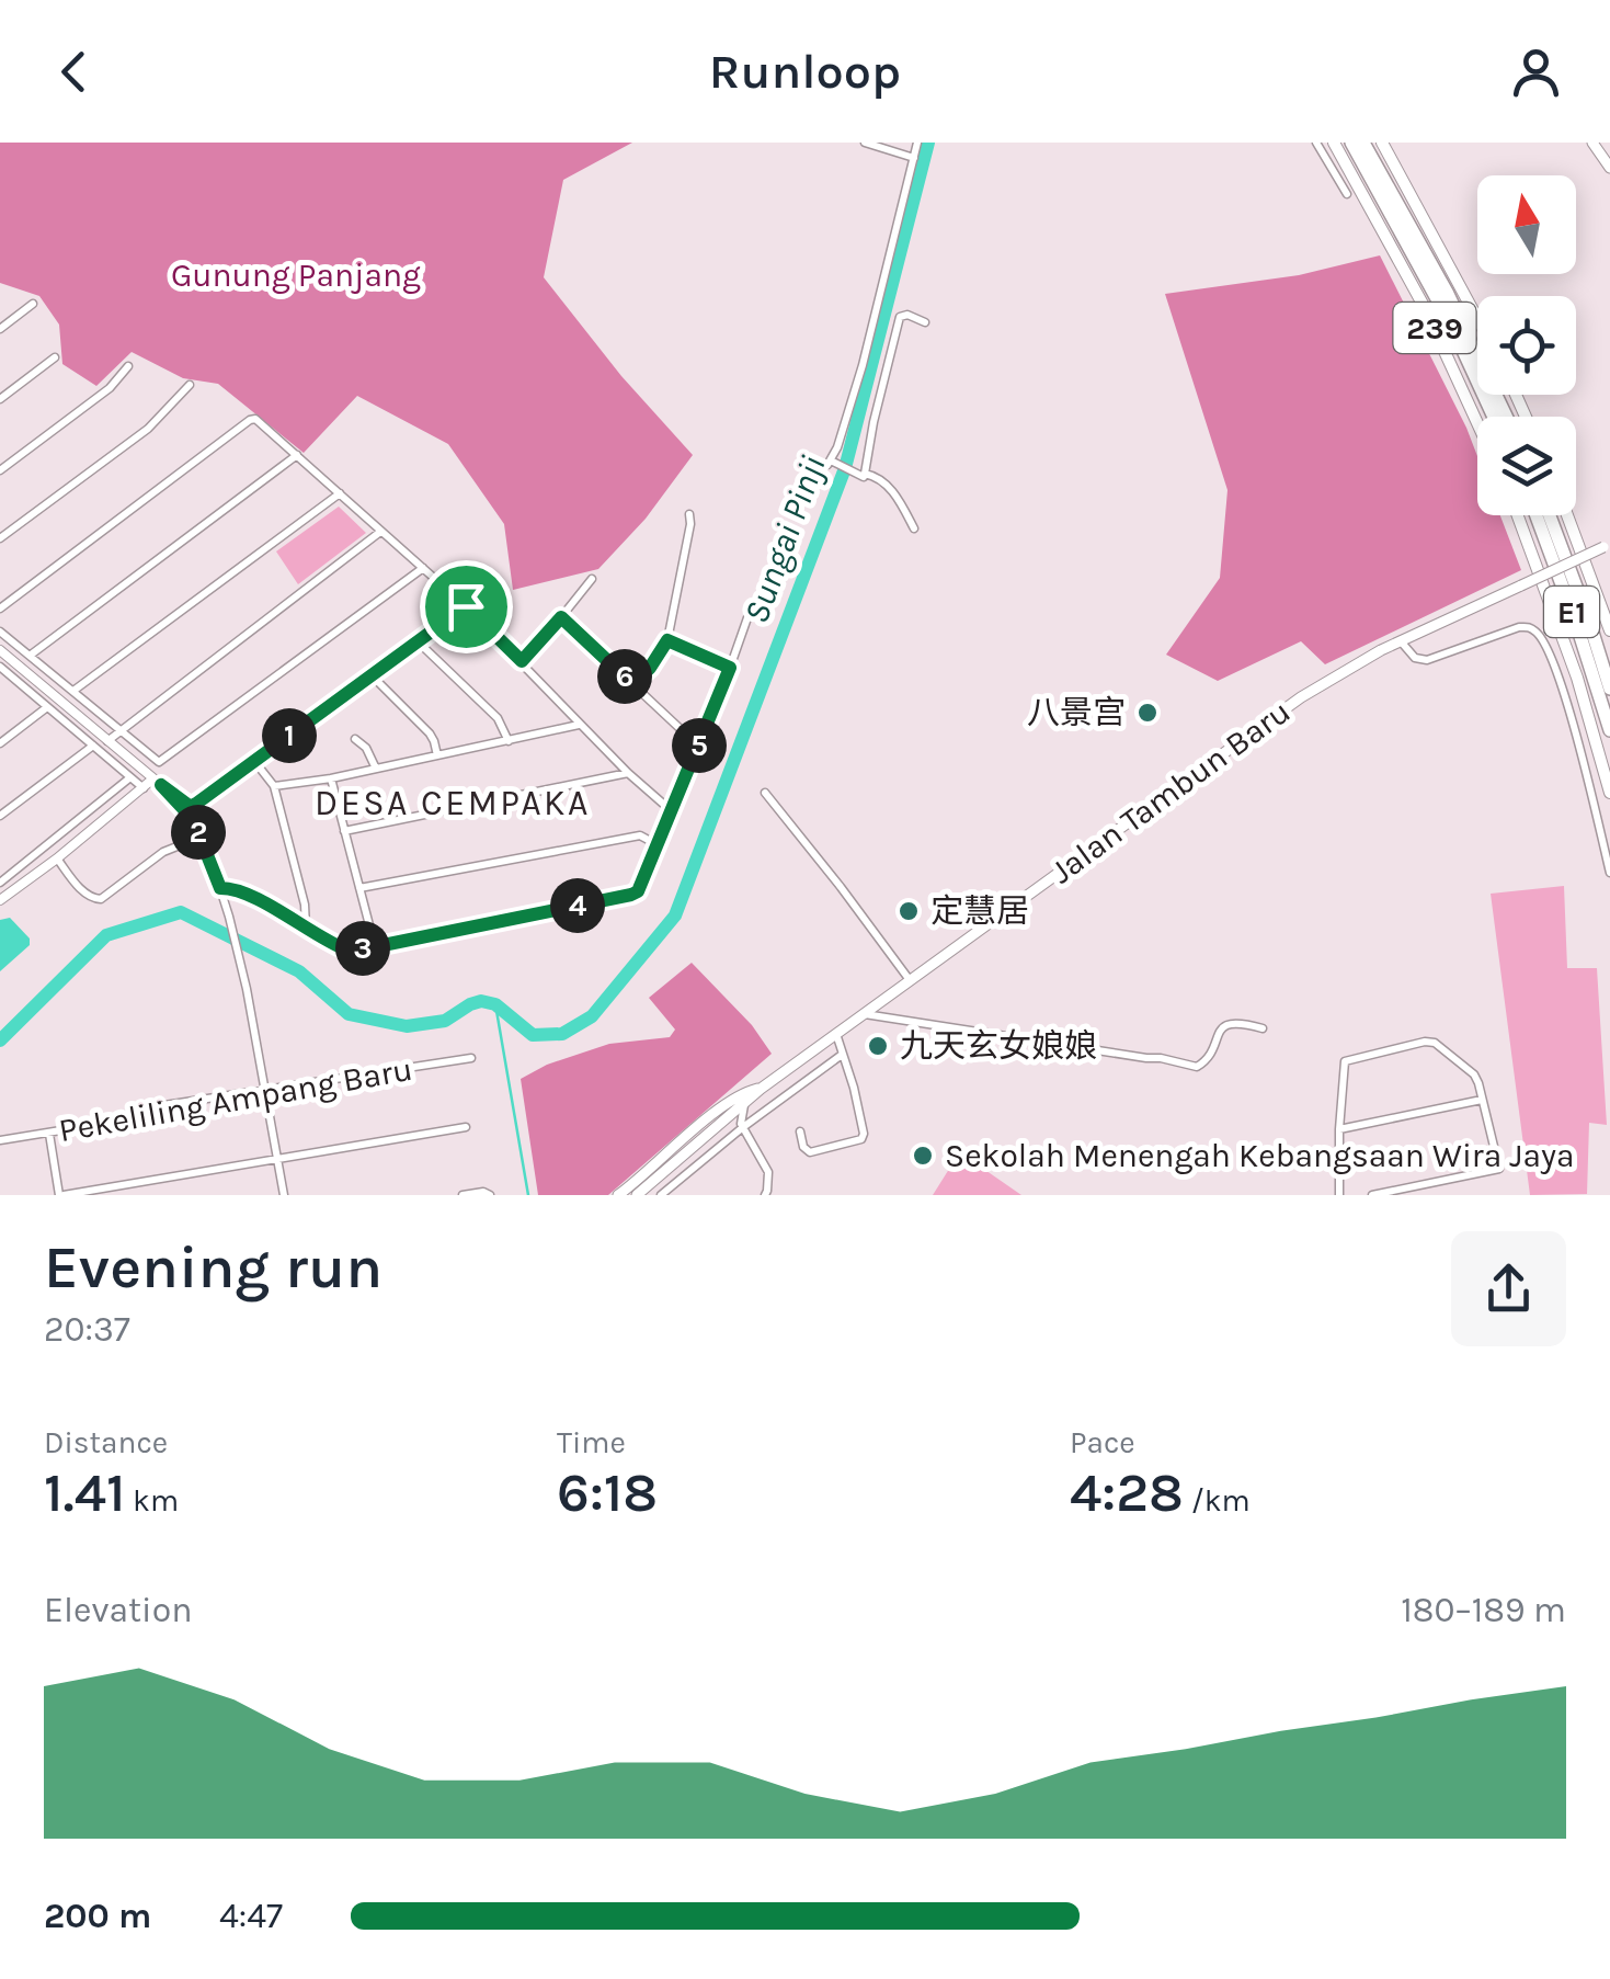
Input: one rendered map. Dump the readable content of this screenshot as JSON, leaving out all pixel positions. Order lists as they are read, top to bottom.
{
  "streets": {
    "highway": ["E1"],
    "main road": ["239", "Jalan Tambun Baru"],
    "street": ["Pekeliling Ampang Baru"]
  },
  "districts": ["DESA CEMPAKA"],
  "water": ["Sungai Pinji"],
  "parks": ["Gunung Panjang"],
  "places": [
    "八景宫",
    "定慧居",
    "九天玄女娘娘",
    "Sekolah Menengah Kebangsaan Wira Jaya"
  ],
  "north": "top",
  "page": {
    "header": "Runloop",
    "pins": [
      "6",
      "1",
      "5",
      "2",
      "4",
      "3"
    ],
    "heading": ["Evening run", "20:37"],
    "stats": [
      ["Distance", "1.41 km"],
      ["Time", "6:18"],
      ["Pace", "4:28 /km"]
    ],
    "chart": ["Elevation", "180–189 m"],
    "list": [
      {
        "name": "200 m",
        "note": "4:47"
      }
    ]
  }
}
